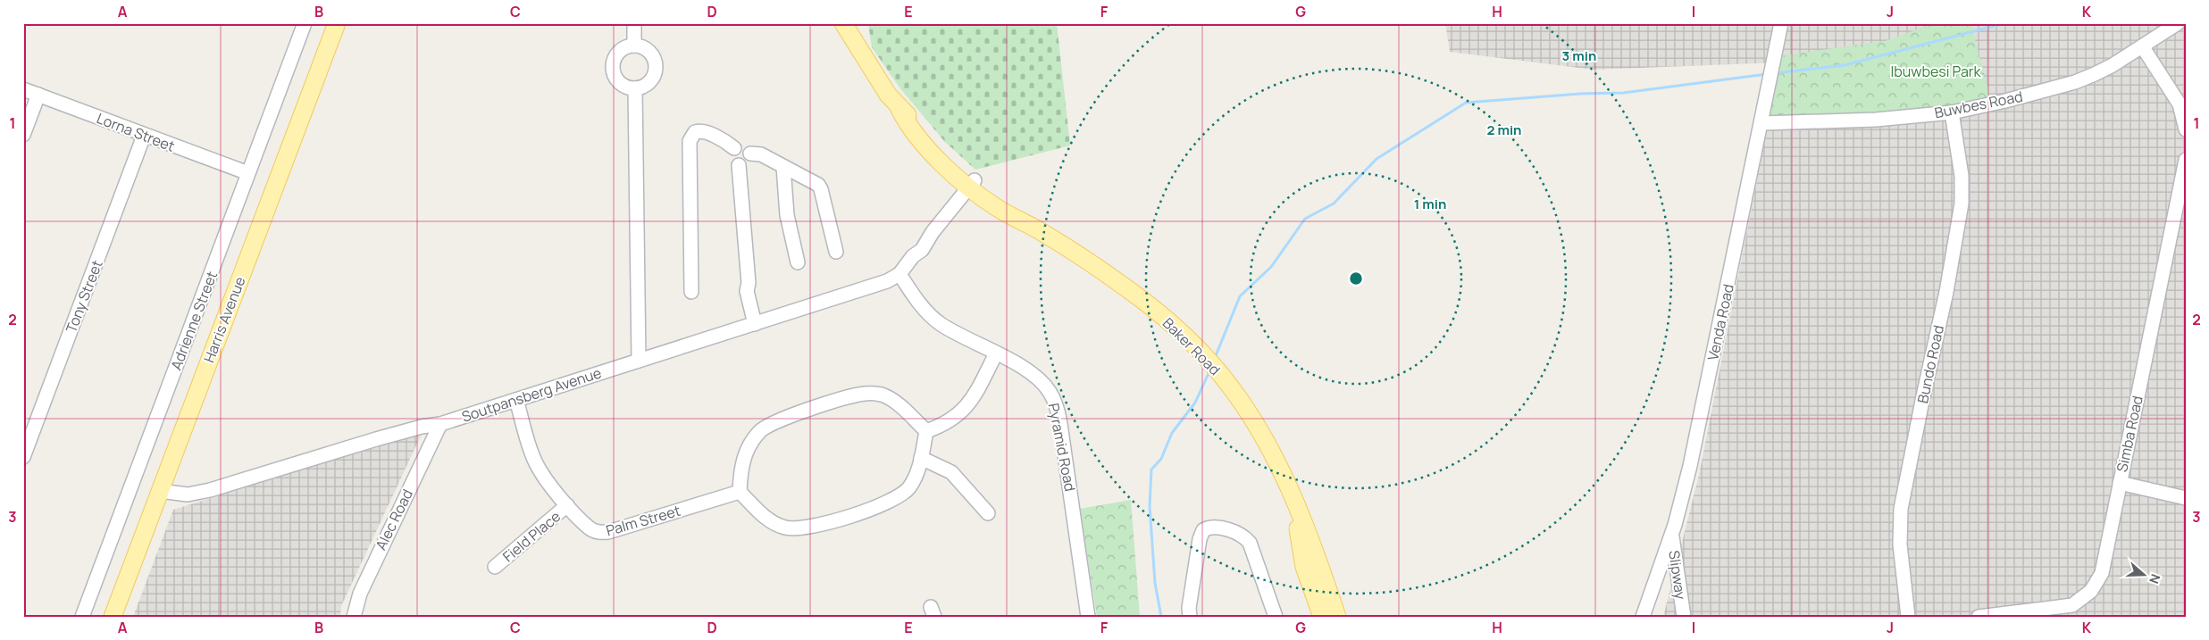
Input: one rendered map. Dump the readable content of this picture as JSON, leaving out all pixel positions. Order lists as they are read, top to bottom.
{
  "streets": {
    "main road": ["Harris Avenue", "Baker Road"],
    "street": [
      "Buwbes Road",
      "Lorna Street",
      "Tony Street",
      "Adrienne Street",
      "Venda Road",
      "Bundo Road",
      "Soutpansberg Avenue",
      "Simba Road",
      "Pyramid Road",
      "Alec Road",
      "Palm Street",
      "Field Place",
      "Slipway"
    ]
  },
  "crossings": [
    ["Buwbes Road", "Venda Road"],
    ["Buwbes Road", "Bundo Road"],
    ["Lorna Street", "Tony Street"],
    ["Lorna Street", "Adrienne Street"],
    ["Harris Avenue", "Soutpansberg Avenue"],
    ["Venda Road", "Slipway"],
    ["Soutpansberg Avenue", "Pyramid Road"],
    ["Soutpansberg Avenue", "Alec Road"],
    ["Soutpansberg Avenue", "Palm Street"],
    ["Palm Street", "Field Place"]
  ],
  "parks": ["Ibuwbesi Park"],
  "north": "right",
  "grid": {
    "columns": [
      "A",
      "B",
      "C",
      "D",
      "E",
      "F",
      "G",
      "H",
      "I",
      "J",
      "K"
    ],
    "rows": ["1", "2", "3"]
  },
  "rings": ["3 min", "2 min", "1 min"]
}
